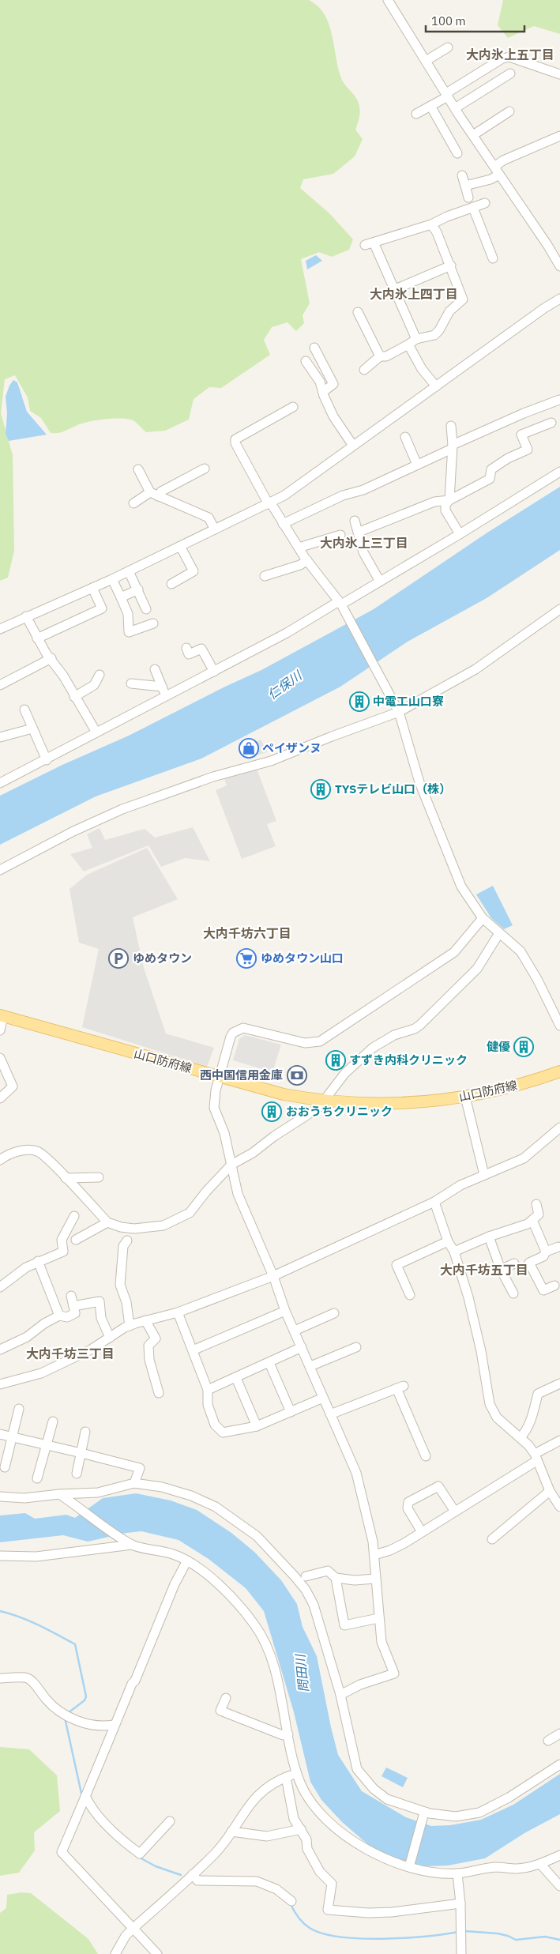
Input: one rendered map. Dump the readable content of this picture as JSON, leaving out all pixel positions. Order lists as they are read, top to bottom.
{
  "streets": {
    "main road": ["山口防府線"]
  },
  "districts": [
    "大内氷上五丁目",
    "大内氷上四丁目",
    "大内氷上三丁目",
    "大内千坊六丁目",
    "大内千坊五丁目",
    "大内千坊三丁目"
  ],
  "water": ["仁保川", "問田川"],
  "places": {
    "building": [
      "中電工山口寮",
      "TYSテレビ山口（株）",
      "健優",
      "すずき内科クリニック",
      "おおうちクリニック"
    ],
    "shop": ["ペイザンヌ"],
    "parking": ["ゆめタウン"],
    "supermarket": ["ゆめタウン山口"],
    "bank": ["西中国信用金庫"]
  },
  "scale_bar": "100 m"
}
